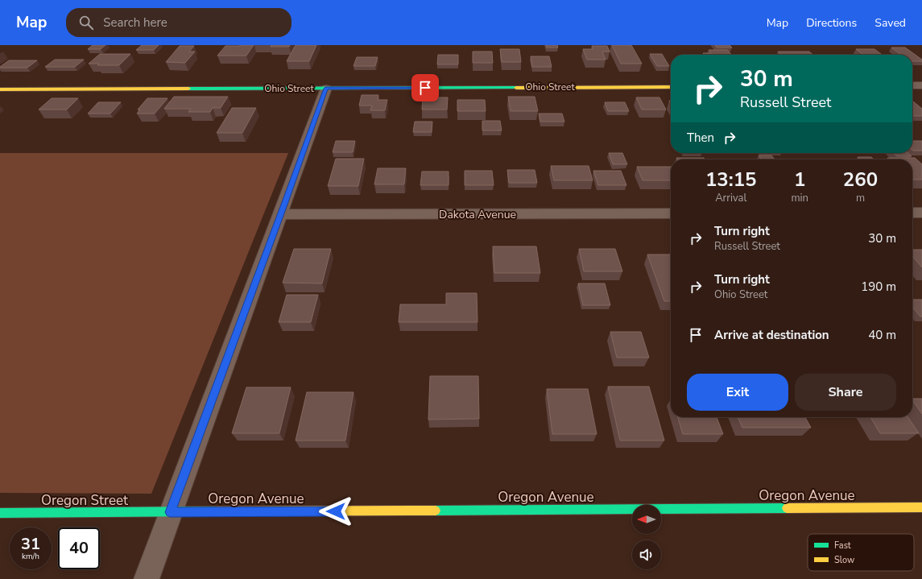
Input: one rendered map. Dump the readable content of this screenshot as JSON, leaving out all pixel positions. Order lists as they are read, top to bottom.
{
  "streets": {
    "street": [
      "Ohio Street",
      "Dakota Avenue",
      "Oregon Avenue",
      "Oregon Street"
    ]
  },
  "crossings": [
    ["Oregon Avenue", "Oregon Street"]
  ],
  "legend": ["Fast", "Slow"],
  "north": "left",
  "page": {
    "header": "Map",
    "search": "Search here",
    "nav": ["Map", "Directions", "Saved"],
    "turn": ["30 m", "Russell Street"],
    "then": "Then",
    "eta": [
      "13:15",
      "Arrival",
      "1",
      "min",
      "260",
      "m"
    ],
    "list": [
      {
        "name": "Turn right",
        "note": "Russell Street",
        "value": "30 m"
      },
      {
        "name": "Turn right",
        "note": "Ohio Street",
        "value": "190 m"
      },
      {
        "name": "Arrive at destination",
        "value": "40 m"
      }
    ],
    "buttons": ["Exit", "Share"],
    "speed": "31 km/h",
    "limit": "40"
  }
}
